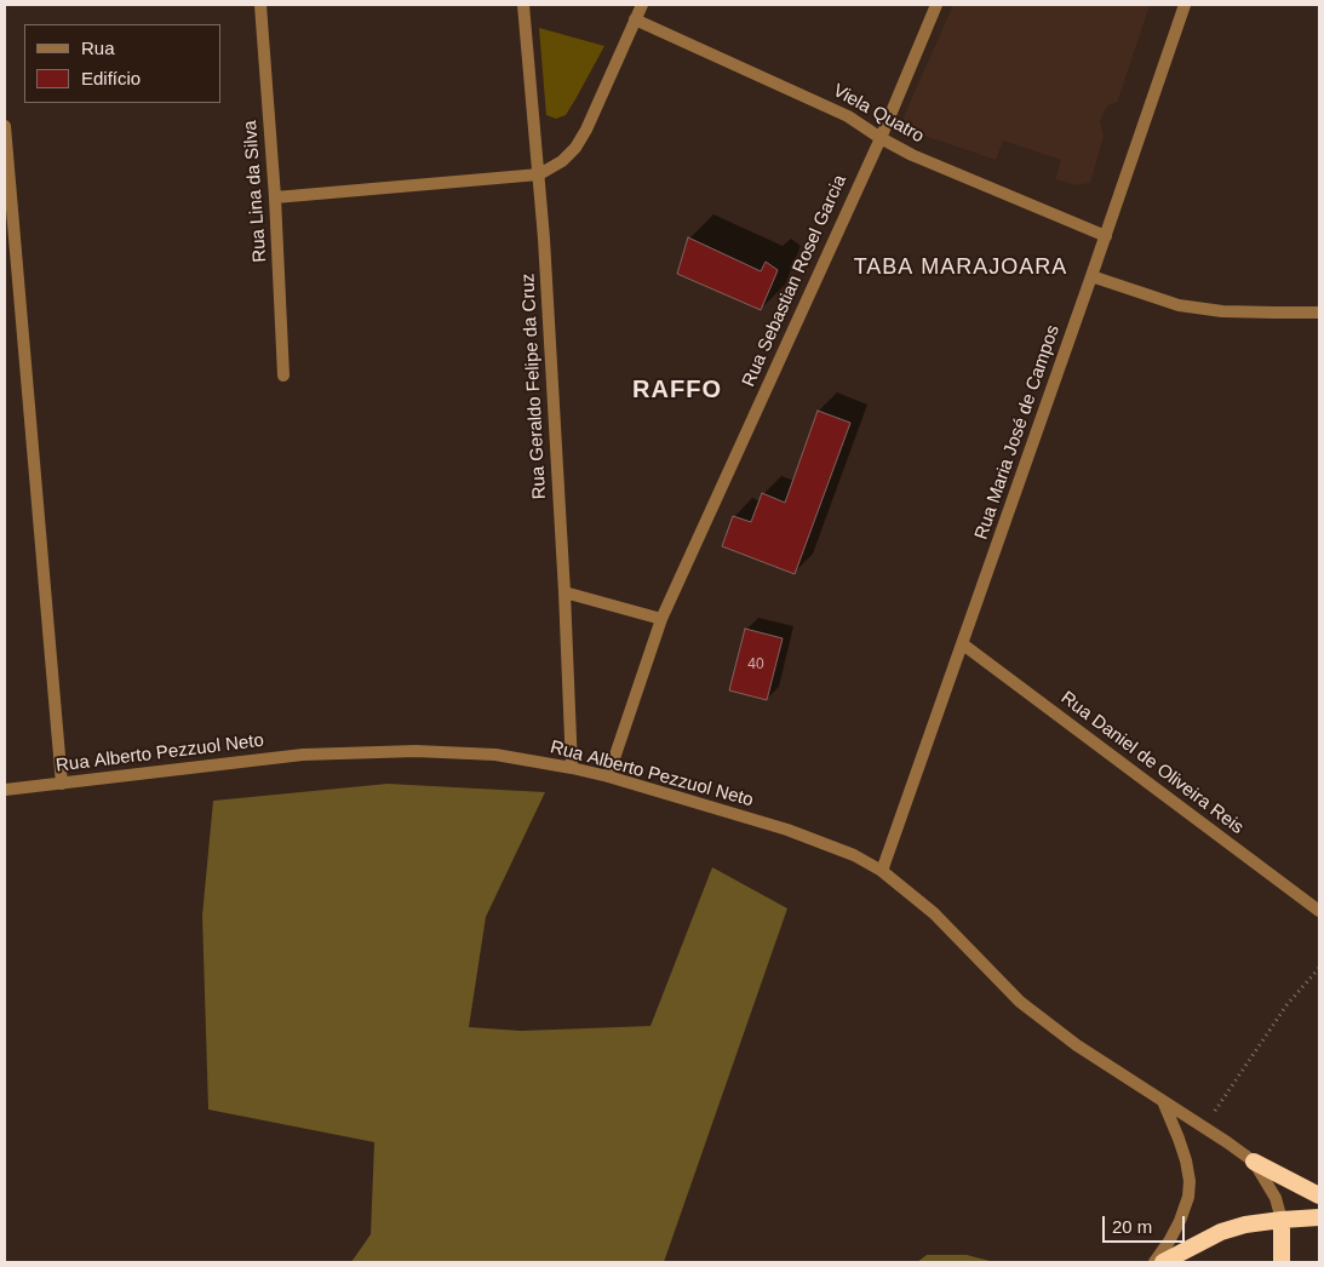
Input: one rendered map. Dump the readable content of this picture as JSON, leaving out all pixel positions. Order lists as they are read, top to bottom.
{
  "streets": {
    "street": [
      "Viela Quatro",
      "Rua Lina da Silva",
      "Rua Sebastian Rosel Garcia",
      "Rua Geraldo Felipe da Cruz",
      "Rua Maria José de Campos",
      "Rua Alberto Pezzuol Neto",
      "Rua Daniel de Oliveira Reis"
    ]
  },
  "crossings": [
    ["Viela Quatro", "Rua Sebastian Rosel Garcia"],
    ["Viela Quatro", "Rua Maria José de Campos"],
    ["Rua Sebastian Rosel Garcia", "Rua Alberto Pezzuol Neto"],
    ["Rua Geraldo Felipe da Cruz", "Rua Alberto Pezzuol Neto"],
    ["Rua Maria José de Campos", "Rua Alberto Pezzuol Neto"],
    ["Rua Maria José de Campos", "Rua Daniel de Oliveira Reis"]
  ],
  "districts": ["TABA MARAJOARA", "RAFFO"],
  "house_numbers": ["40"],
  "legend": ["Rua", "Edifício"],
  "scale_bar": "20 m"
}
